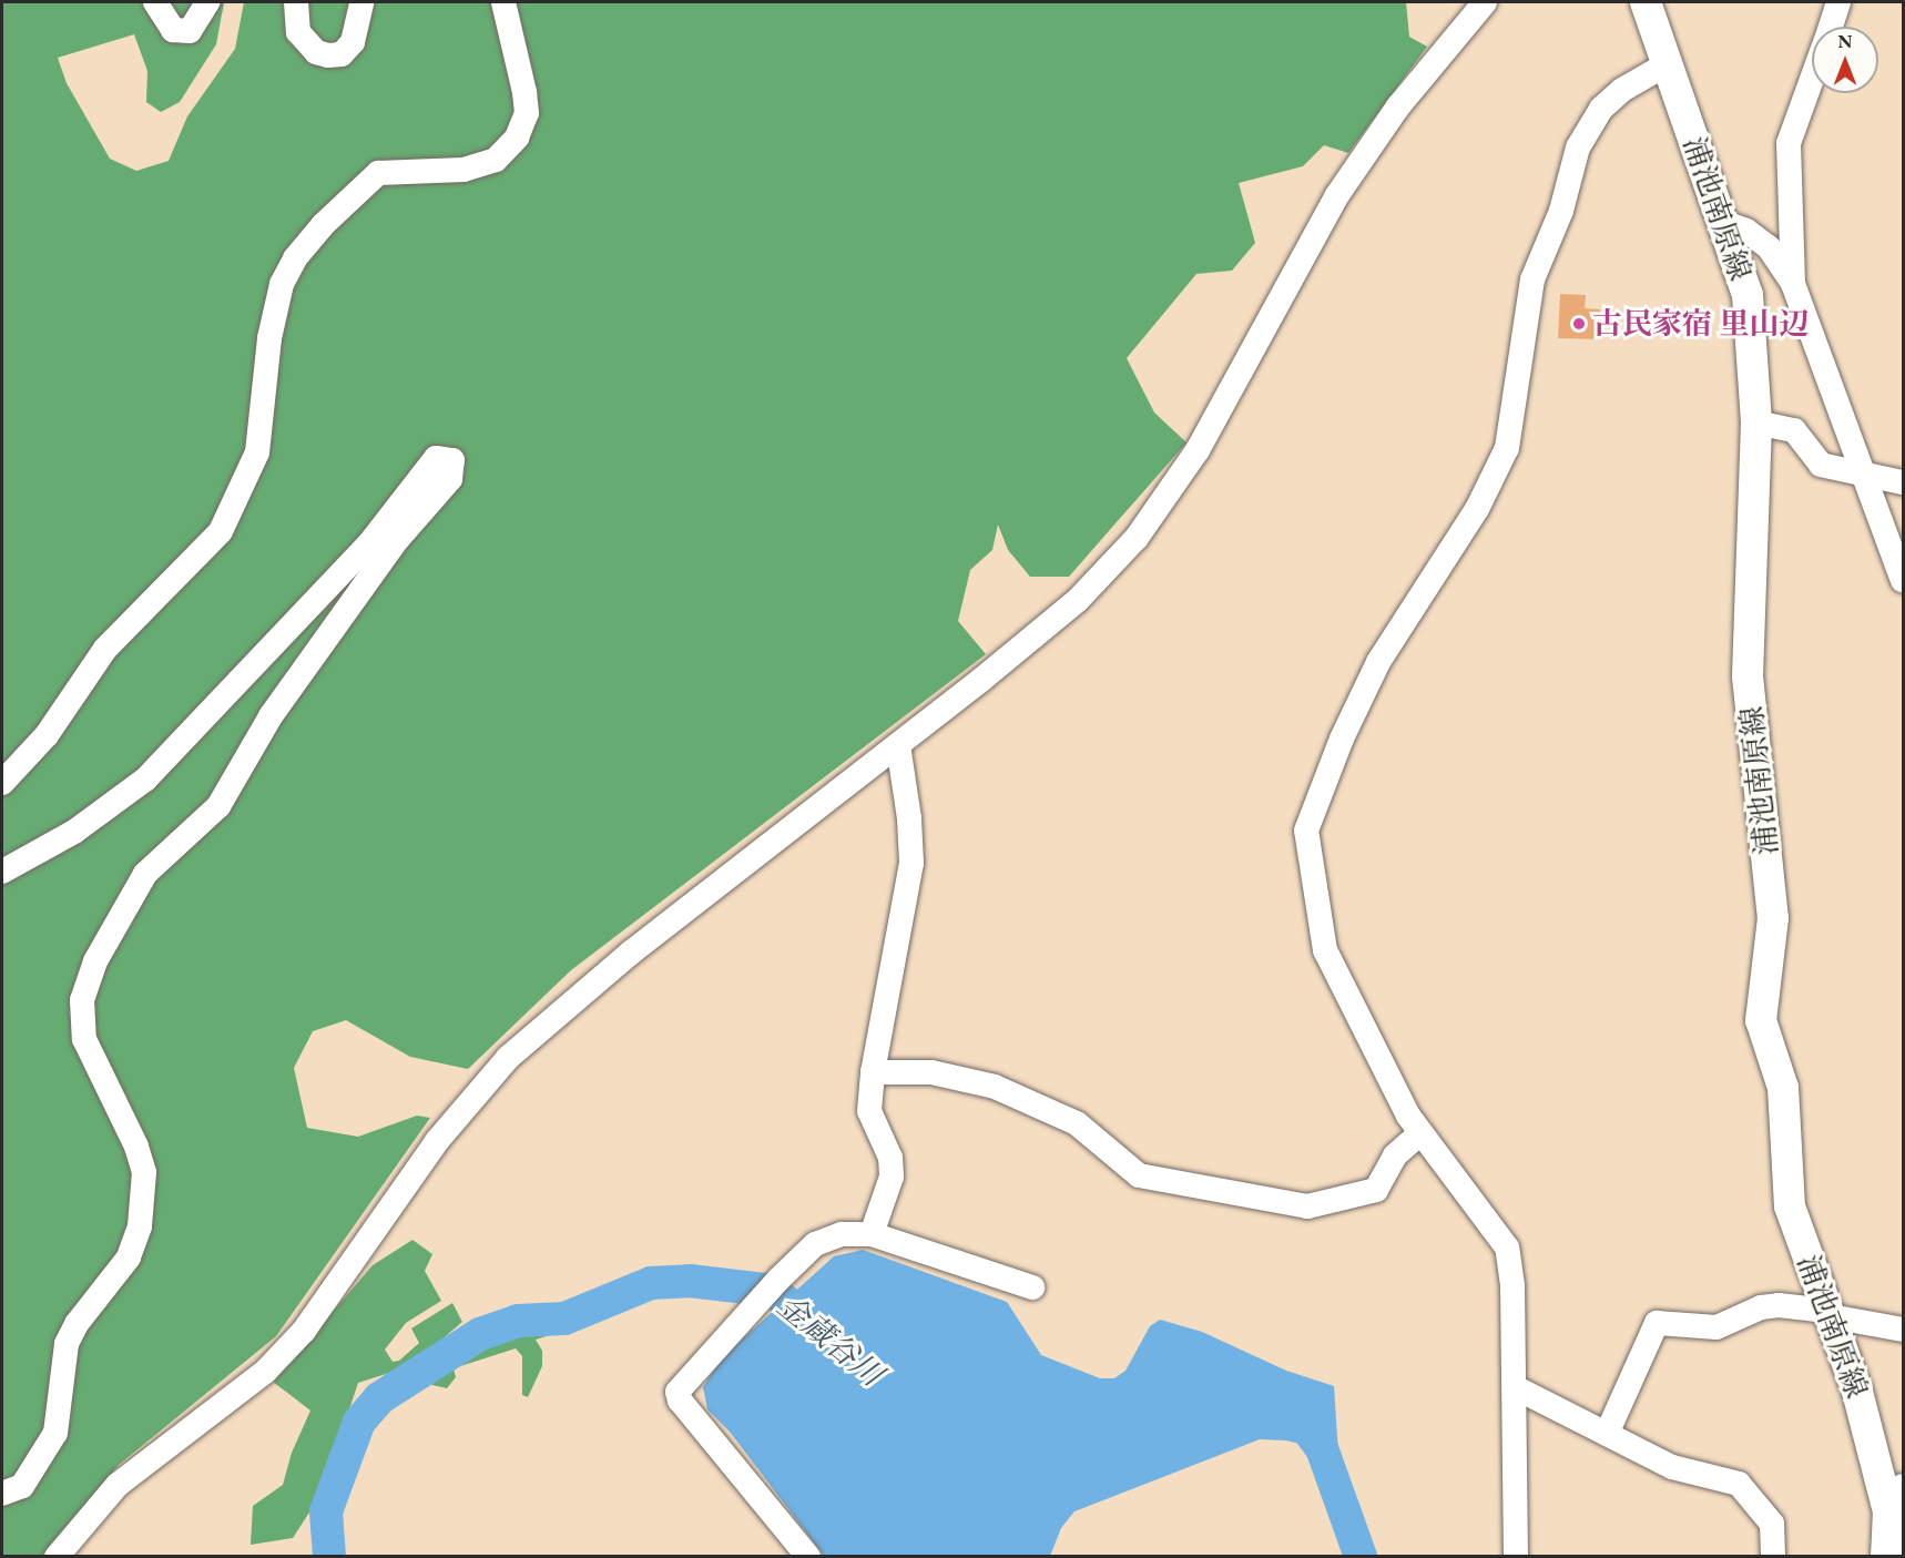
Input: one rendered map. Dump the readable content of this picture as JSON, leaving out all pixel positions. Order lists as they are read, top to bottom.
{
  "streets": {
    "main road": ["浦池南原線"]
  },
  "water": ["金蔵谷川"],
  "places": ["古民家宿 里山辺"],
  "north": "top"
}
